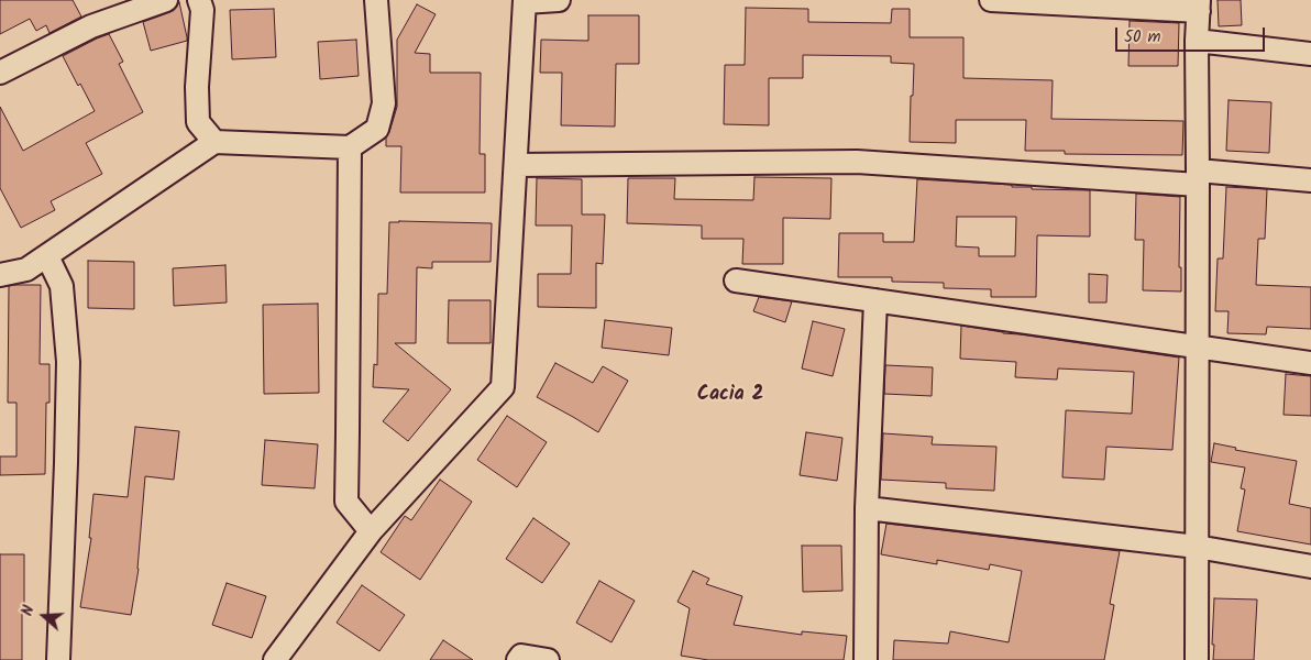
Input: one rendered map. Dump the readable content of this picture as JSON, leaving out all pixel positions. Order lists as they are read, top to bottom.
{
  "districts": ["Cacia 2"],
  "scale_bar": "50 m",
  "north": "left"
}
